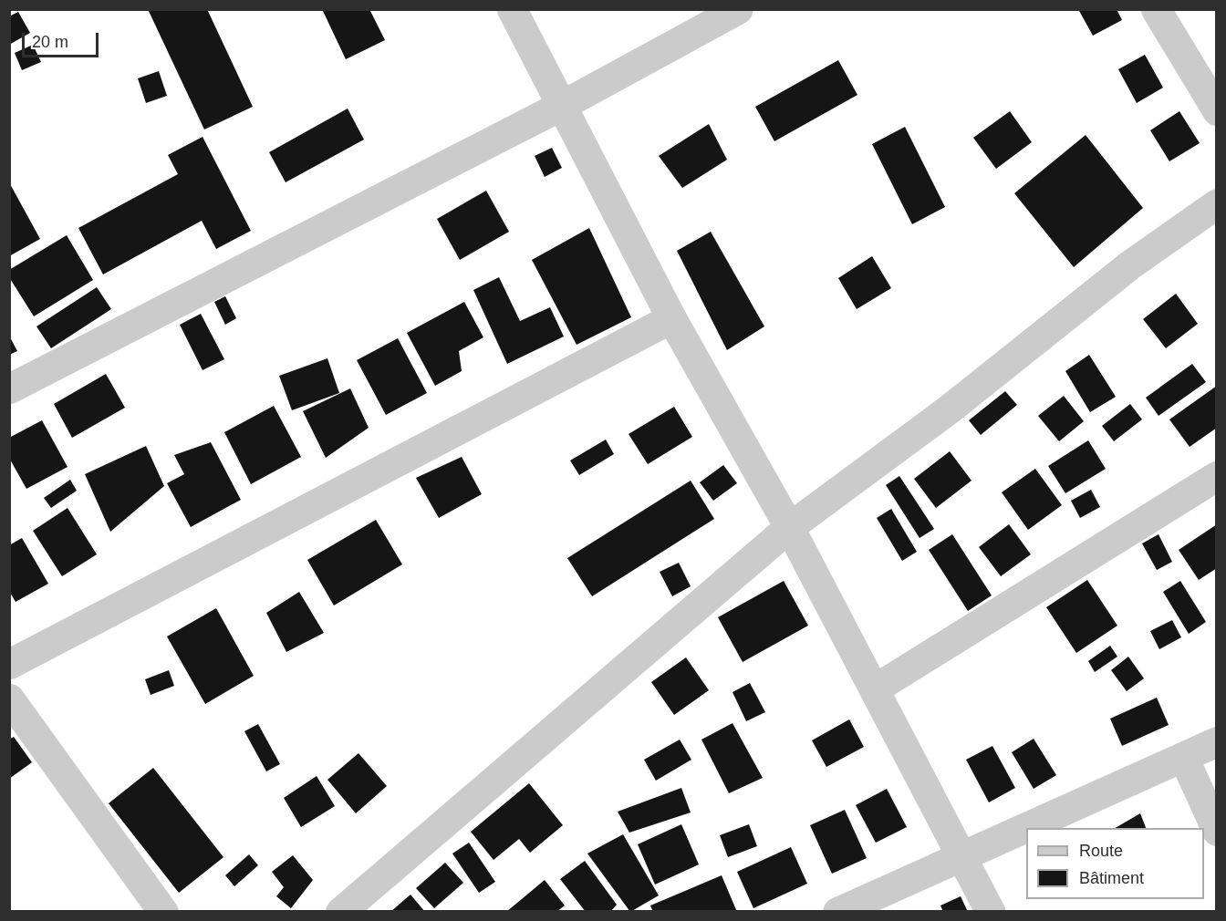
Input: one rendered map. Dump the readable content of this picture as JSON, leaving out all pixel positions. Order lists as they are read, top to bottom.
{
  "legend": ["Route", "Bâtiment"],
  "scale_bar": "20 m"
}
